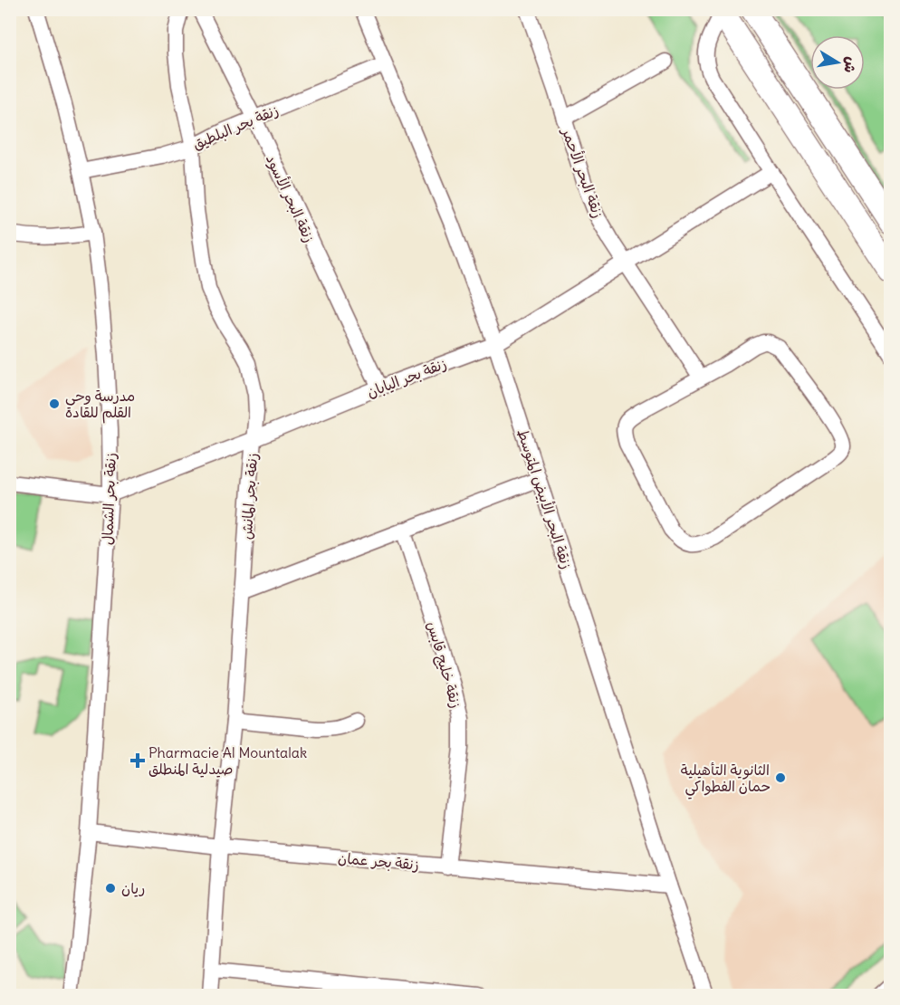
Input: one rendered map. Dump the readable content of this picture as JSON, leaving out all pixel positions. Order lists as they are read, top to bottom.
{
  "streets": {
    "street": [
      "زنقة بحر البلطيق",
      "زنقة البحر الأحمر",
      "زنقة البحر الأسود",
      "زنقة بحر اليابان",
      "زنقة بحر المانش",
      "زنقة بحر الشمال",
      "زنقة البحر الأبيض المتوسط",
      "زنقة خليج قابس",
      "زنقة بحر عمان"
    ]
  },
  "crossings": [
    ["زنقة بحر البلطيق", "زنقة البحر الأسود"],
    ["زنقة بحر البلطيق", "زنقة بحر المانش"],
    ["زنقة بحر البلطيق", "زنقة بحر الشمال"],
    ["زنقة بحر البلطيق", "زنقة البحر الأبيض المتوسط"],
    ["زنقة البحر الأحمر", "زنقة بحر اليابان"],
    ["زنقة البحر الأسود", "زنقة بحر اليابان"],
    ["زنقة بحر اليابان", "زنقة بحر المانش"],
    ["زنقة بحر اليابان", "زنقة بحر الشمال"],
    ["زنقة بحر اليابان", "زنقة البحر الأبيض المتوسط"],
    ["زنقة بحر المانش", "زنقة بحر عمان"],
    ["زنقة بحر الشمال", "زنقة بحر عمان"],
    ["زنقة البحر الأبيض المتوسط", "زنقة بحر عمان"],
    ["زنقة خليج قابس", "زنقة بحر عمان"]
  ],
  "places": {
    "other": ["مدرسة وحي القلم للقادة", "الثانوية التأهيلية حمان الفطواكي", "ريان"],
    "health": ["Pharmacie Al Mountalak صيدلية المنطلق"]
  },
  "north": "right"
}
